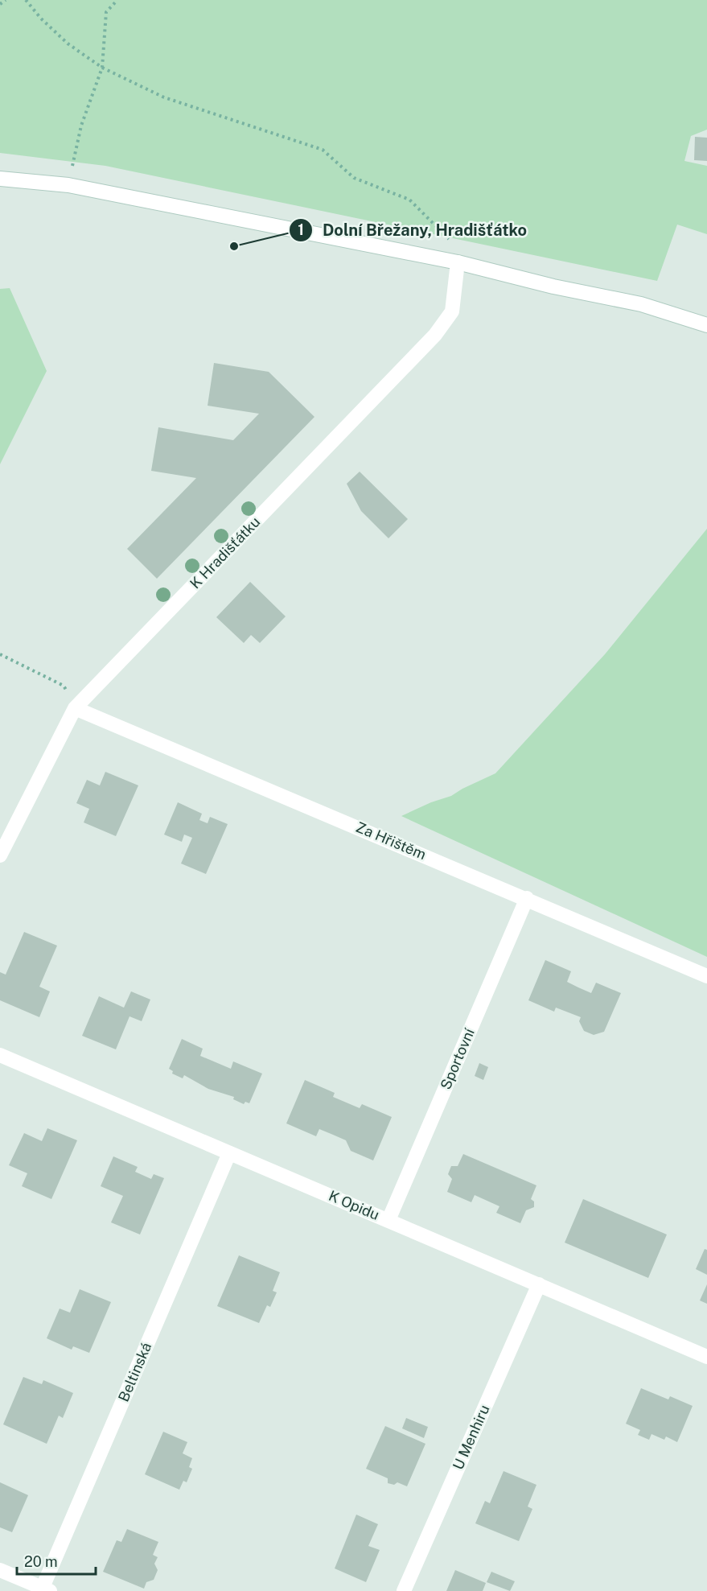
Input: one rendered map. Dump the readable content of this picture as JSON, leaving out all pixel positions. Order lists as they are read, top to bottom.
{
  "streets": {
    "street": [
      "K Hradišťátku",
      "Za Hřištěm",
      "Sportovní",
      "K Opidu",
      "Beltinská",
      "U Menhiru"
    ]
  },
  "crossings": [
    ["K Hradišťátku", "Za Hřištěm"],
    ["Za Hřištěm", "Sportovní"],
    ["Sportovní", "K Opidu"],
    ["K Opidu", "Beltinská"],
    ["K Opidu", "U Menhiru"]
  ],
  "places": ["Dolní Břežany, Hradišťátko"],
  "scale_bar": "20 m"
}
